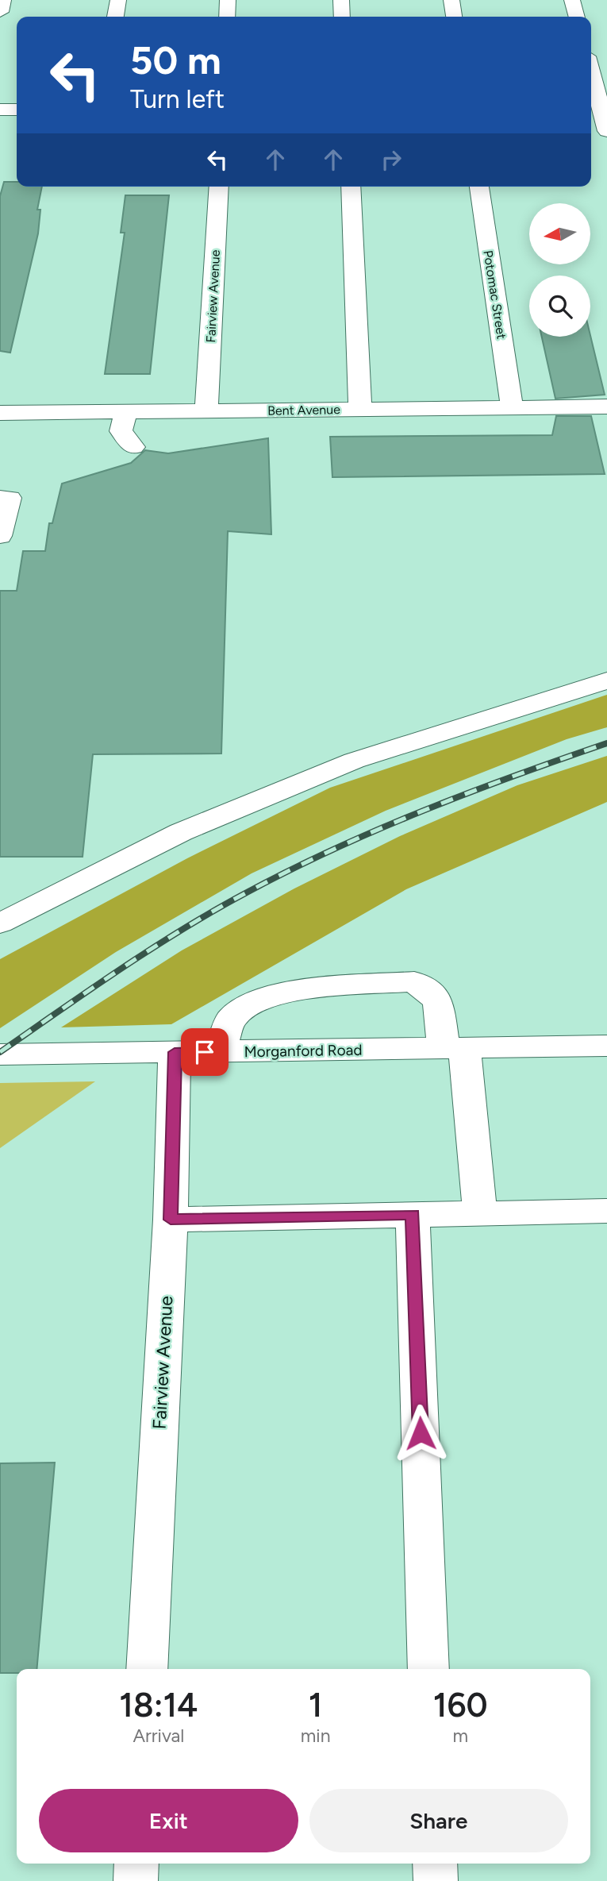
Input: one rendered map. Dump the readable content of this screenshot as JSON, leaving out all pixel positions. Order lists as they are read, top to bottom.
{
  "streets": {
    "street": [
      "Potomac Street",
      "Fairview Avenue",
      "Bent Avenue",
      "Morganford Road"
    ]
  },
  "crossings": [
    ["Potomac Street", "Bent Avenue"],
    ["Fairview Avenue", "Bent Avenue"],
    ["Fairview Avenue", "Morganford Road"]
  ],
  "north": "left",
  "page": {
    "turn": ["50 m", "Turn left"],
    "eta": [
      "18:14",
      "Arrival",
      "1",
      "min",
      "160",
      "m"
    ],
    "buttons": ["Exit", "Share"]
  }
}
